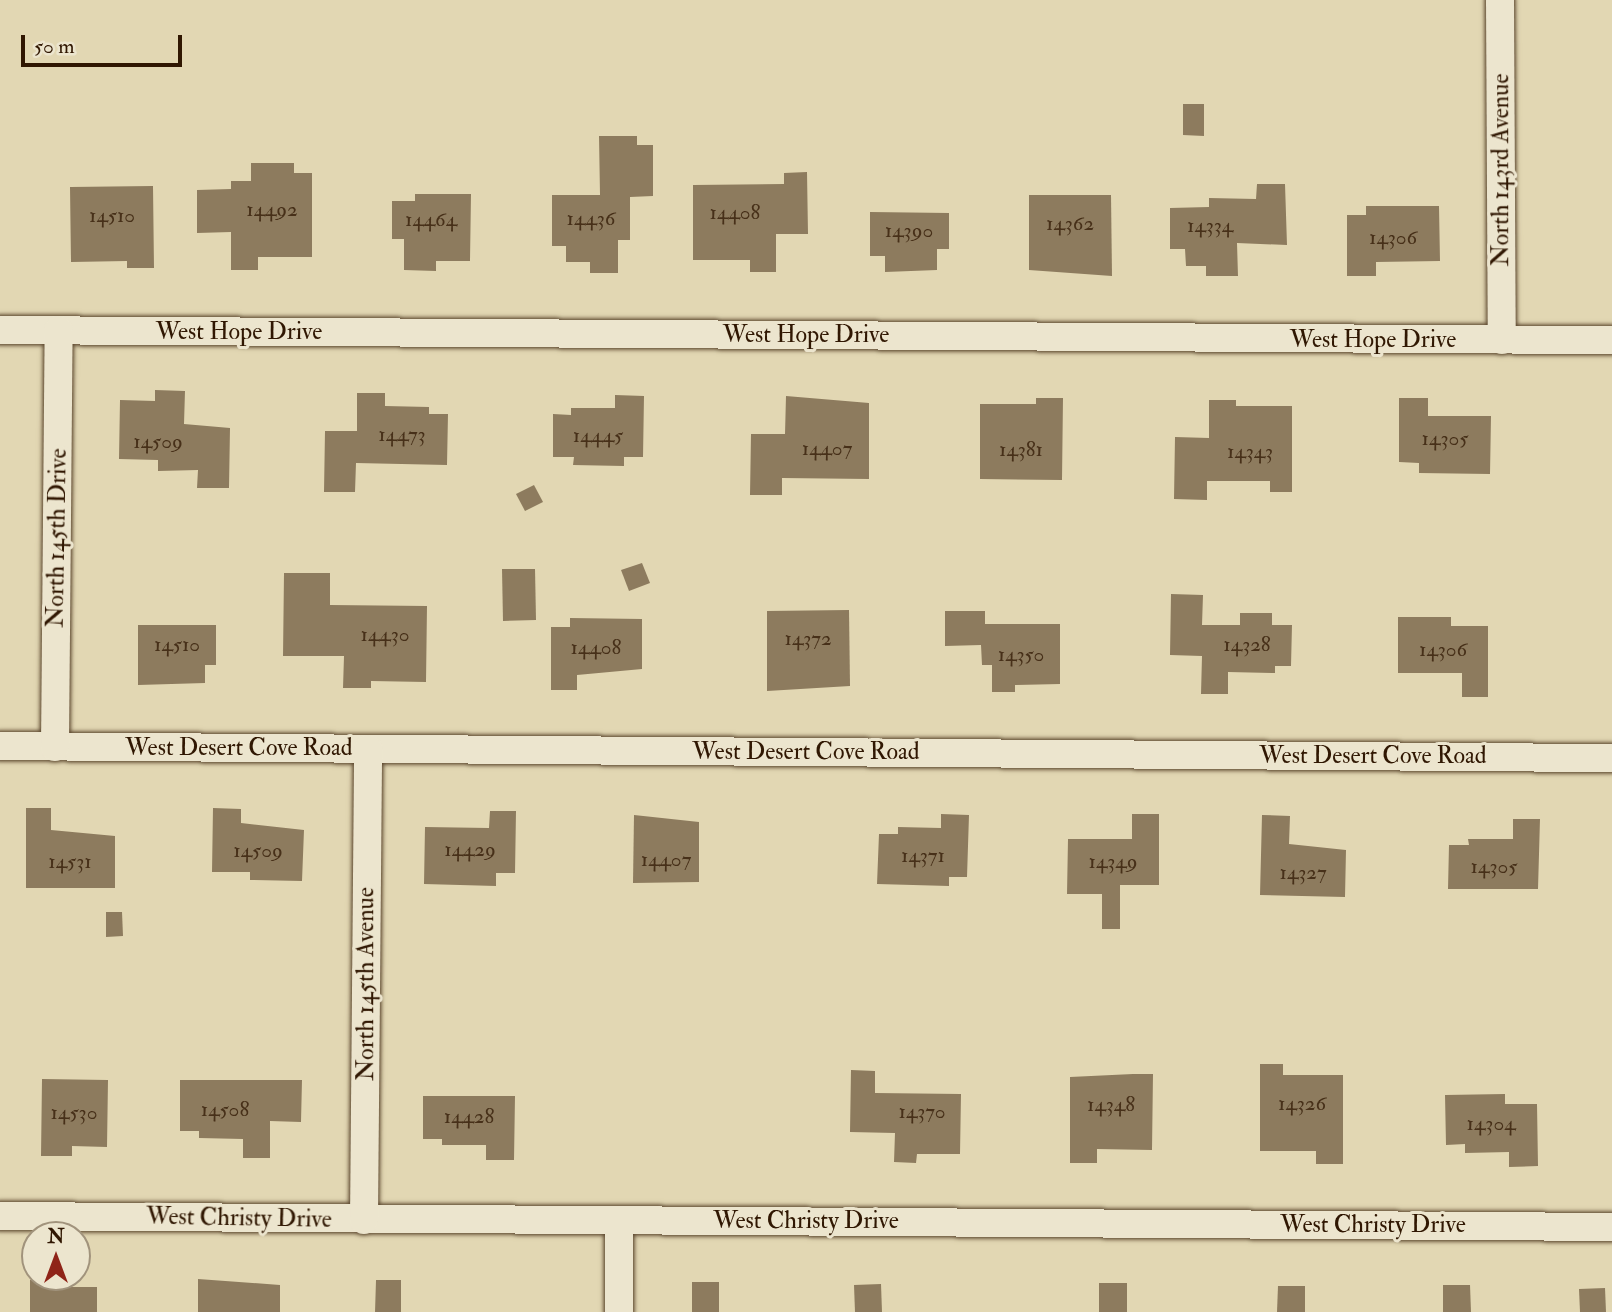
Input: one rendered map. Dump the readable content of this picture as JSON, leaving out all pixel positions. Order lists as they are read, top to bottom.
{
  "streets": {
    "street": [
      "North 143rd Avenue",
      "West Hope Drive",
      "North 145th Drive",
      "West Desert Cove Road",
      "North 145th Avenue",
      "West Christy Drive"
    ]
  },
  "crossings": [
    ["North 143rd Avenue", "West Hope Drive"],
    ["West Hope Drive", "North 145th Drive"],
    ["North 145th Drive", "West Desert Cove Road"],
    ["West Desert Cove Road", "North 145th Avenue"],
    ["North 145th Avenue", "West Christy Drive"]
  ],
  "house_numbers": [
    "14492",
    "14408",
    "14510",
    "14436",
    "14464",
    "14362",
    "14334",
    "14390",
    "14306",
    "14473",
    "14445",
    "14305",
    "14509",
    "14407",
    "14381",
    "14343",
    "14430",
    "14372",
    "14510",
    "14328",
    "14408",
    "14306",
    "14350",
    "14429",
    "14509",
    "14371",
    "14407",
    "14531",
    "14349",
    "14305",
    "14327",
    "14326",
    "14348",
    "14508",
    "14370",
    "14530",
    "14428",
    "14304"
  ],
  "scale_bar": "50 m",
  "north": "top"
}
